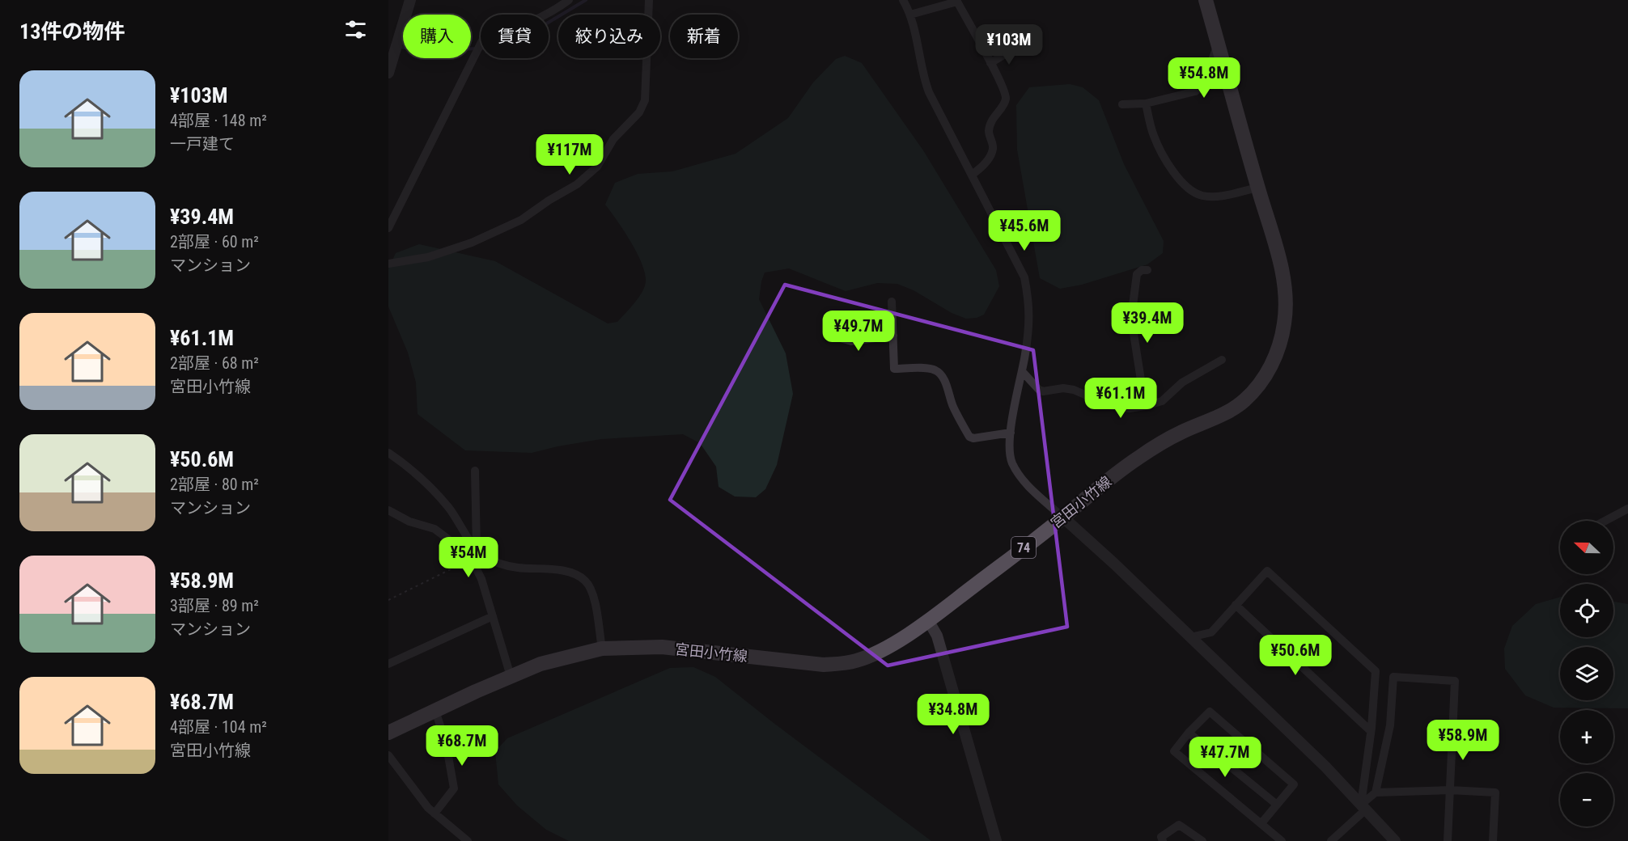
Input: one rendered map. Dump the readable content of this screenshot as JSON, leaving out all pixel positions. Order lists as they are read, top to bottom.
{
  "streets": {
    "main road": ["宮田小竹線", "74"]
  },
  "north": "left",
  "page": {
    "heading": "13件の物件",
    "chip": [
      "購入",
      "賃貸",
      "絞り込み",
      "新着"
    ],
    "price": [
      "¥103M",
      "¥54.8M",
      "¥117M",
      "¥45.6M",
      "¥39.4M",
      "¥49.7M",
      "¥61.1M",
      "¥54M",
      "¥50.6M",
      "¥34.8M",
      "¥58.9M",
      "¥68.7M",
      "¥47.7M"
    ],
    "list": [
      {
        "name": "¥103M",
        "note": "4部屋 · 148 m² · 一戸建て"
      },
      {
        "name": "¥39.4M",
        "note": "2部屋 · 60 m² · マンション"
      },
      {
        "name": "¥61.1M",
        "note": "2部屋 · 68 m² · 宮田小竹線"
      },
      {
        "name": "¥50.6M",
        "note": "2部屋 · 80 m² · マンション"
      },
      {
        "name": "¥58.9M",
        "note": "3部屋 · 89 m² · マンション"
      },
      {
        "name": "¥68.7M",
        "note": "4部屋 · 104 m² · 宮田小竹線"
      }
    ],
    "map_buttons": ["+", "−"]
  }
}
